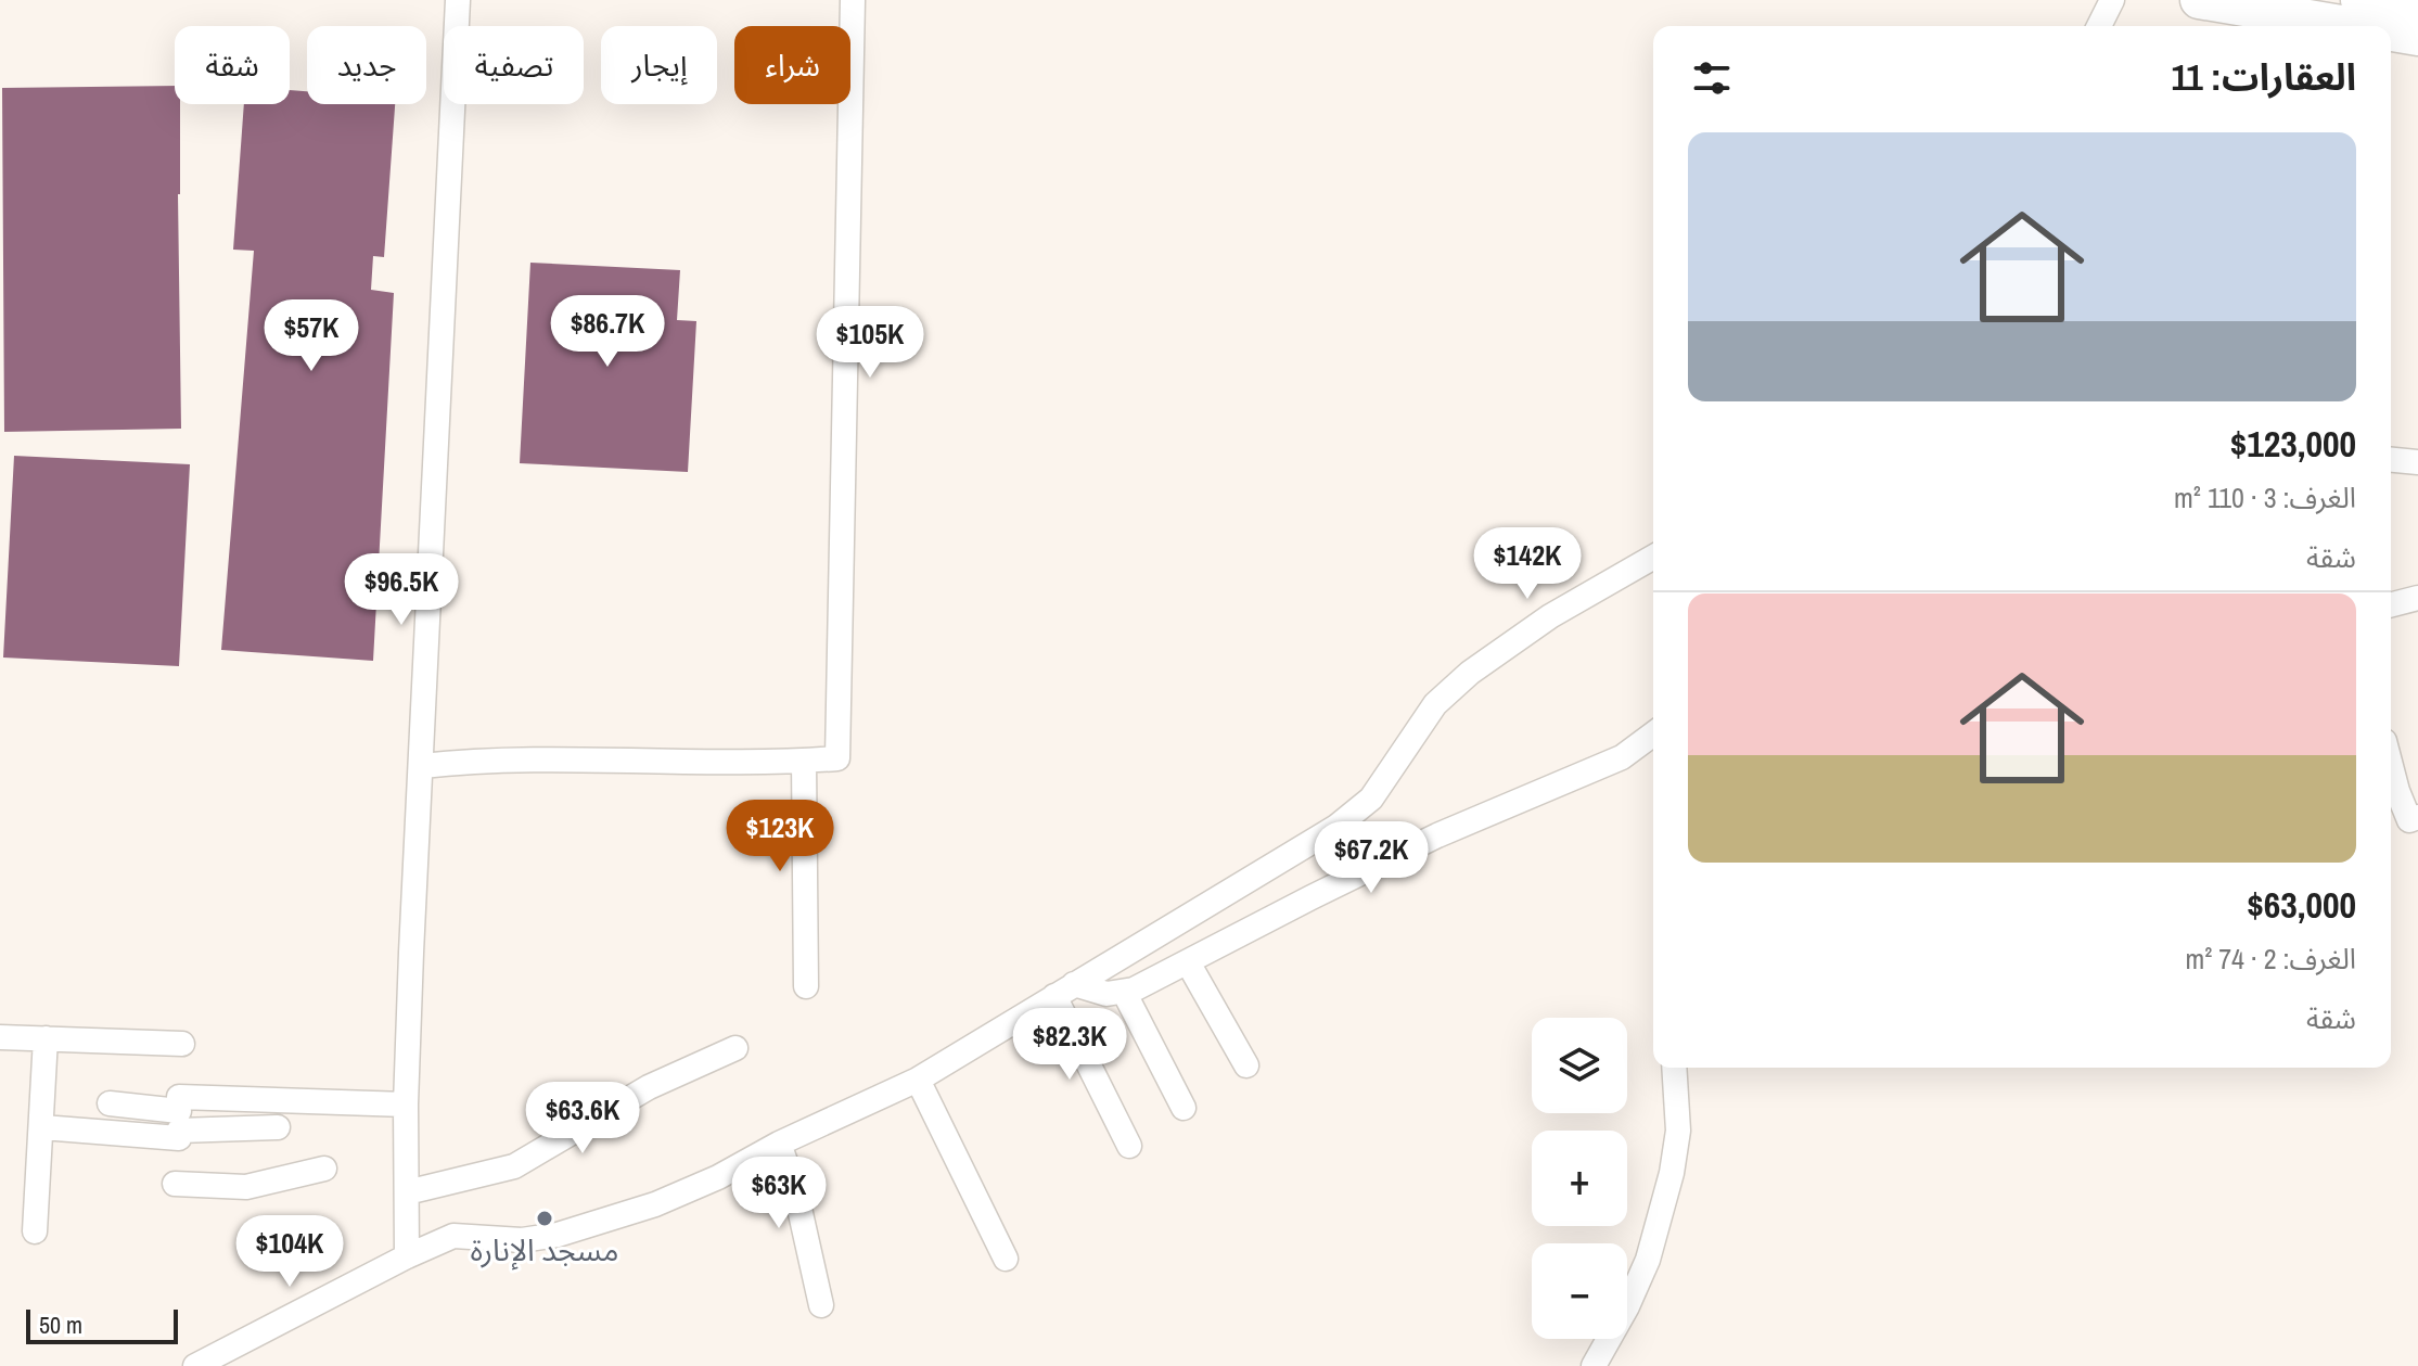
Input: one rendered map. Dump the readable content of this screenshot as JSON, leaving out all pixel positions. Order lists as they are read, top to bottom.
{
  "places": ["مسجد الإنارة"],
  "scale_bar": "50 m",
  "page": {
    "chip": [
      "شراء",
      "إيجار",
      "تصفية",
      "جديد",
      "شقة"
    ],
    "heading": "العقارات: 11",
    "list": [
      {
        "name": "$123,000",
        "note": "الغرف: 3 · 110 m² · شقة"
      },
      {
        "name": "$63,000",
        "note": "الغرف: 2 · 74 m² · شقة"
      }
    ],
    "price": [
      "$86.7K",
      "$57K",
      "$105K",
      "$142K",
      "$96.5K",
      "$123K",
      "$67.2K",
      "$82.3K",
      "$63.6K",
      "$63K",
      "$104K"
    ],
    "map_buttons": ["+", "−"],
    "scale": "50 m"
  }
}
